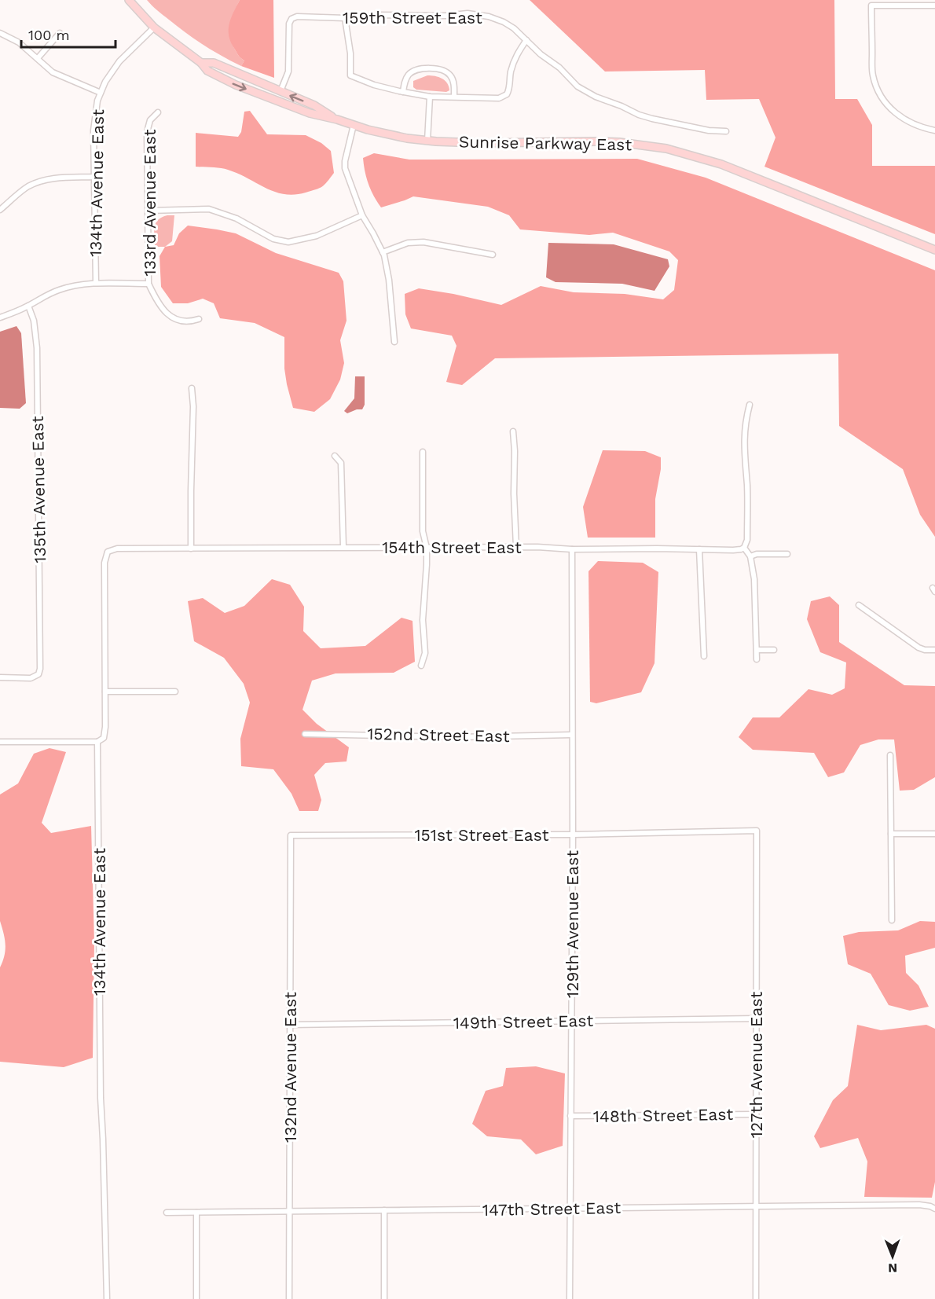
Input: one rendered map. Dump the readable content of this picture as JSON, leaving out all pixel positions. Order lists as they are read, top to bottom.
{
  "streets": {
    "street": [
      "159th Street East",
      "Sunrise Parkway East",
      "134th Avenue East",
      "133rd Avenue East",
      "135th Avenue East",
      "154th Street East",
      "152nd Street East",
      "151st Street East",
      "129th Avenue East",
      "149th Street East",
      "127th Avenue East",
      "132nd Avenue East",
      "148th Street East",
      "147th Street East"
    ]
  },
  "crossings": [
    ["159th Street East", "Sunrise Parkway East"],
    ["Sunrise Parkway East", "134th Avenue East"],
    ["134th Avenue East", "154th Street East"],
    ["154th Street East", "129th Avenue East"],
    ["152nd Street East", "129th Avenue East"],
    ["151st Street East", "129th Avenue East"],
    ["151st Street East", "127th Avenue East"],
    ["151st Street East", "132nd Avenue East"],
    ["129th Avenue East", "149th Street East"],
    ["129th Avenue East", "148th Street East"],
    ["129th Avenue East", "147th Street East"],
    ["149th Street East", "127th Avenue East"],
    ["149th Street East", "132nd Avenue East"],
    ["127th Avenue East", "148th Street East"],
    ["127th Avenue East", "147th Street East"],
    ["132nd Avenue East", "147th Street East"]
  ],
  "scale_bar": "100 m",
  "north": "bottom"
}
